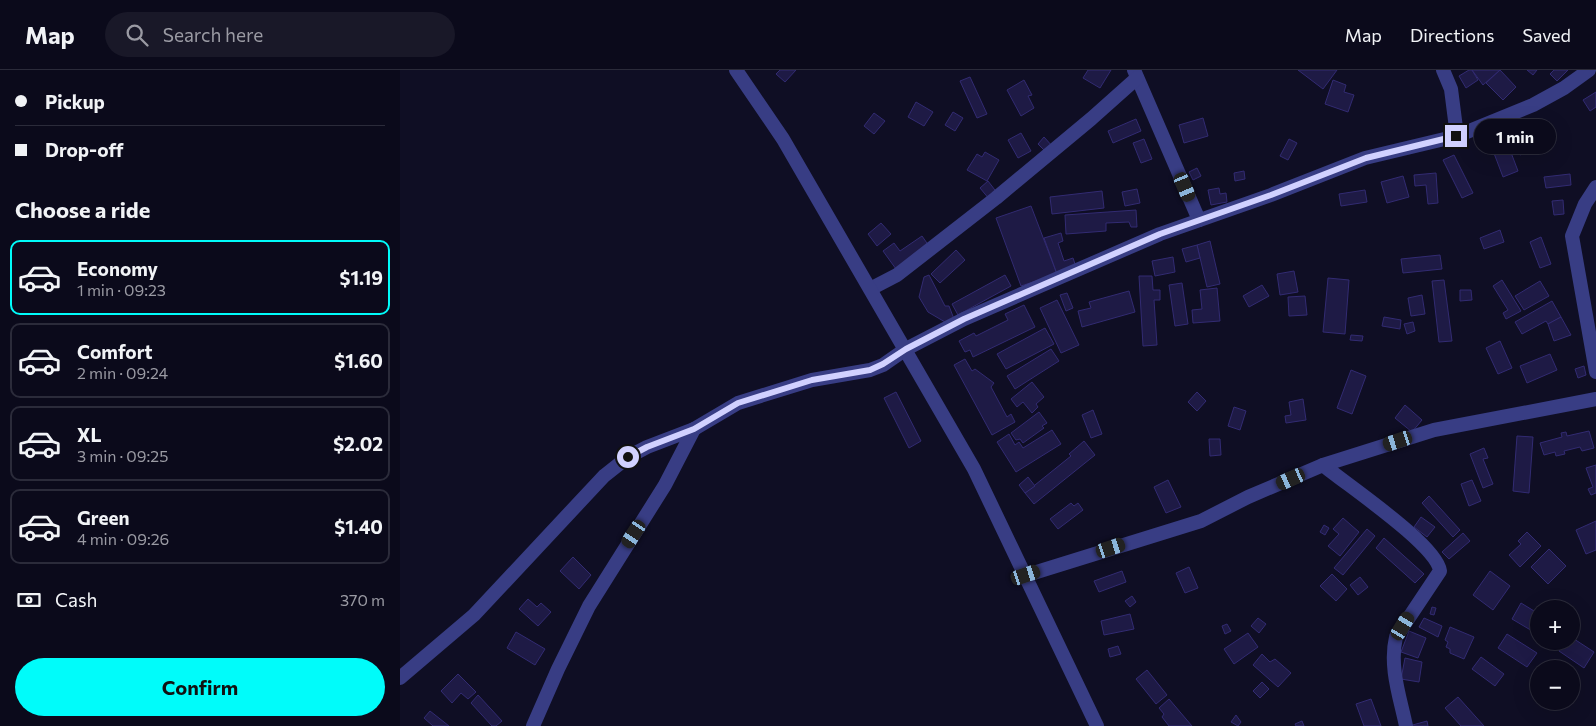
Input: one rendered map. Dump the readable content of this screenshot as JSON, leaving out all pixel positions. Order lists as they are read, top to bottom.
{
  "page": {
    "header": "Map",
    "search": "Search here",
    "nav": ["Map", "Directions", "Saved"],
    "banner": ["Pickup", "Drop-off"],
    "bubble": "1 min",
    "heading": "Choose a ride",
    "list": [
      {
        "name": "Economy",
        "note": "1 min · 09:23",
        "value": "$1.19"
      },
      {
        "name": "Comfort",
        "note": "2 min · 09:24",
        "value": "$1.60"
      },
      {
        "name": "XL",
        "note": "3 min · 09:25",
        "value": "$2.02"
      },
      {
        "name": "Green",
        "note": "4 min · 09:26",
        "value": "$1.40"
      }
    ],
    "pay": ["Cash", "370 m"],
    "map_buttons": ["+", "−"],
    "buttons": "Confirm"
  }
}
